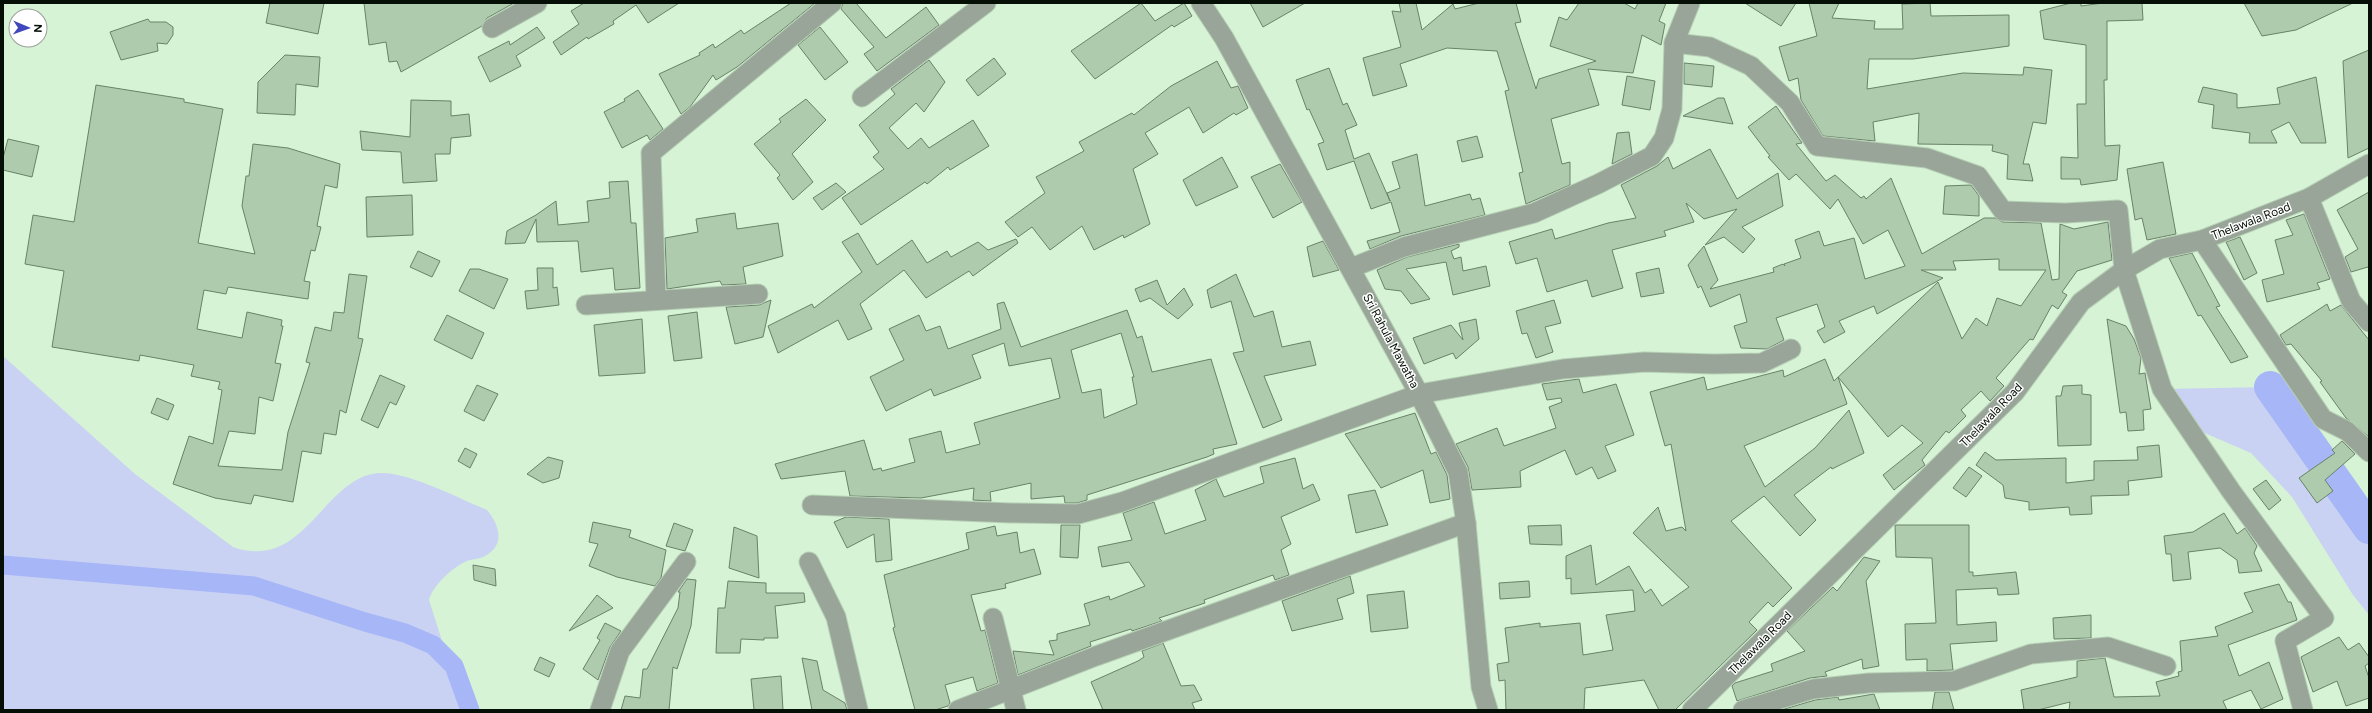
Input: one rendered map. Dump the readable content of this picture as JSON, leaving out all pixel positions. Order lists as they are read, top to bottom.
{
  "streets": {
    "street": ["Thelawala Road", "Sri Rahula Mawatha"]
  },
  "north": "right"
}
